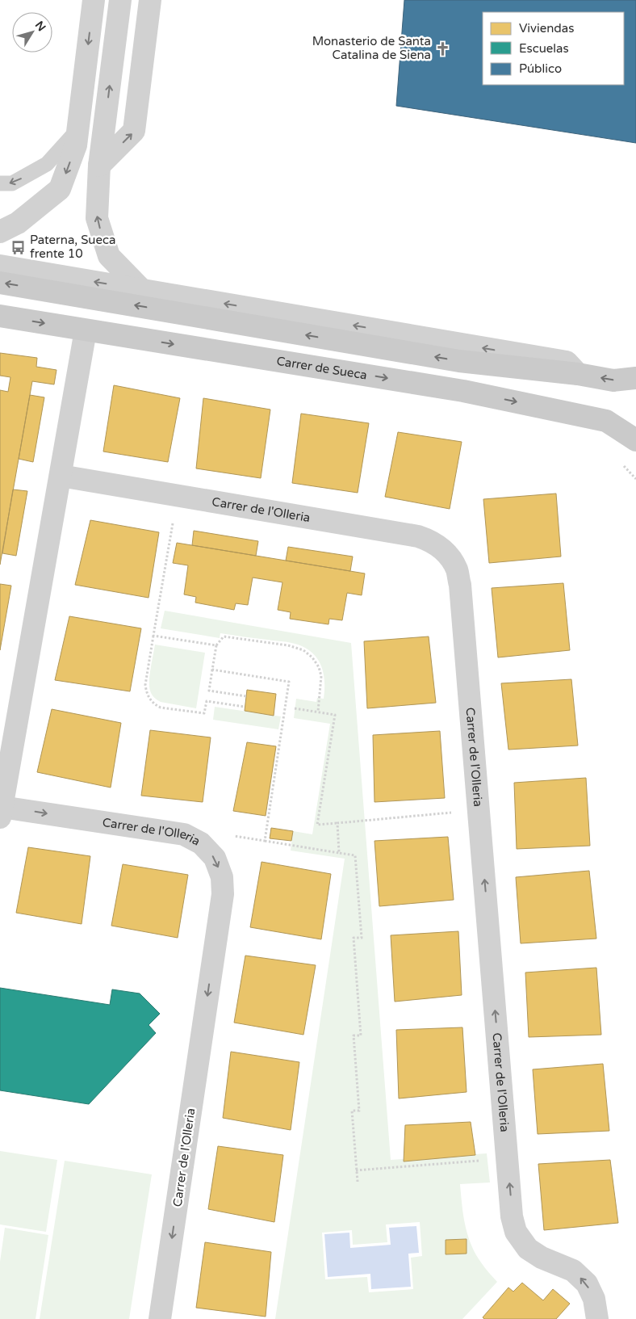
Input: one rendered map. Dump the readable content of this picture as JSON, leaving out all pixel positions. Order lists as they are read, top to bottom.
{
  "streets": {
    "main road": ["Carrer de Sueca"],
    "street": ["Carrer de l'Olleria"]
  },
  "crossings": [
    ["Carrer de Sueca", "Carrer de l'Olleria"]
  ],
  "places": {
    "church": ["Monasterio de Santa Catalina de Siena"],
    "bus stop": ["Paterna, Sueca frente 10"]
  },
  "legend": ["Viviendas", "Escuelas", "Público"],
  "north": "top right"
}
